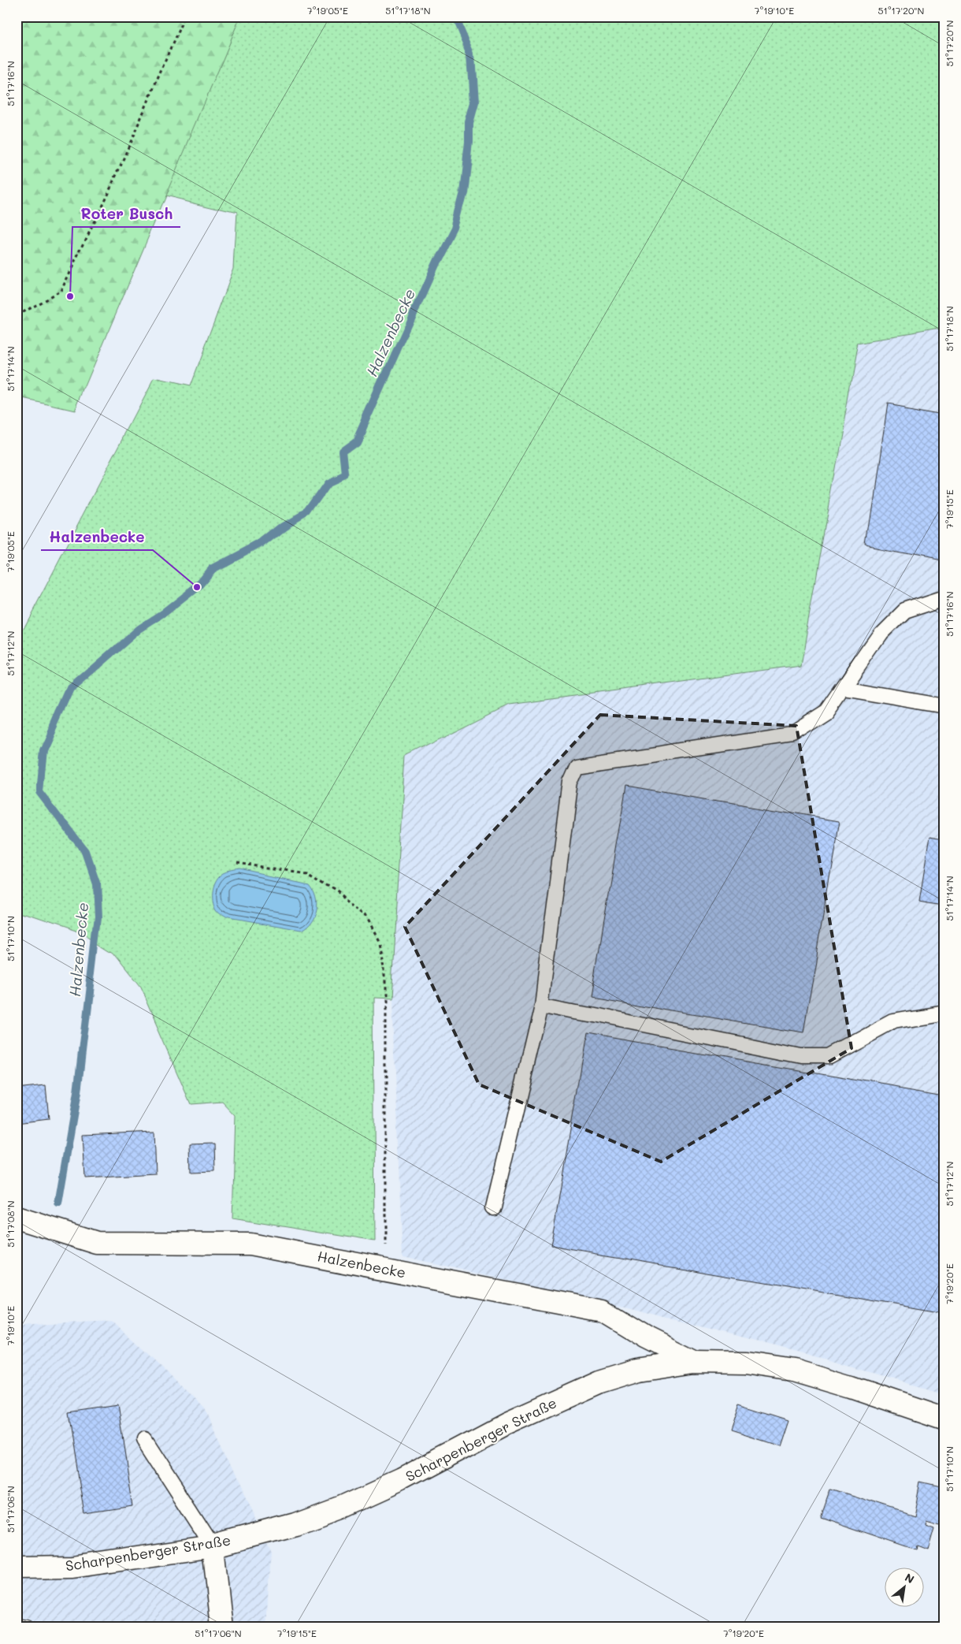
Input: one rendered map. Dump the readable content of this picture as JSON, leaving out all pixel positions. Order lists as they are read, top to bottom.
{
  "streets": {
    "street": ["Halzenbecke", "Scharpenberger Straße"]
  },
  "crossings": [
    ["Halzenbecke", "Scharpenberger Straße"]
  ],
  "water": ["Halzenbecke"],
  "places": ["Roter Busch", "Halzenbecke"],
  "north": "top right",
  "coordinates": [
    "7°19'05\"E",
    "51°17'18\"N",
    "7°19'10\"E",
    "51°17'20\"N",
    "51°17'16\"N",
    "51°17'14\"N",
    "7°19'15\"E",
    "51°17'12\"N",
    "51°17'10\"N",
    "51°17'08\"N",
    "7°19'20\"E",
    "51°17'06\"N"
  ]
}
